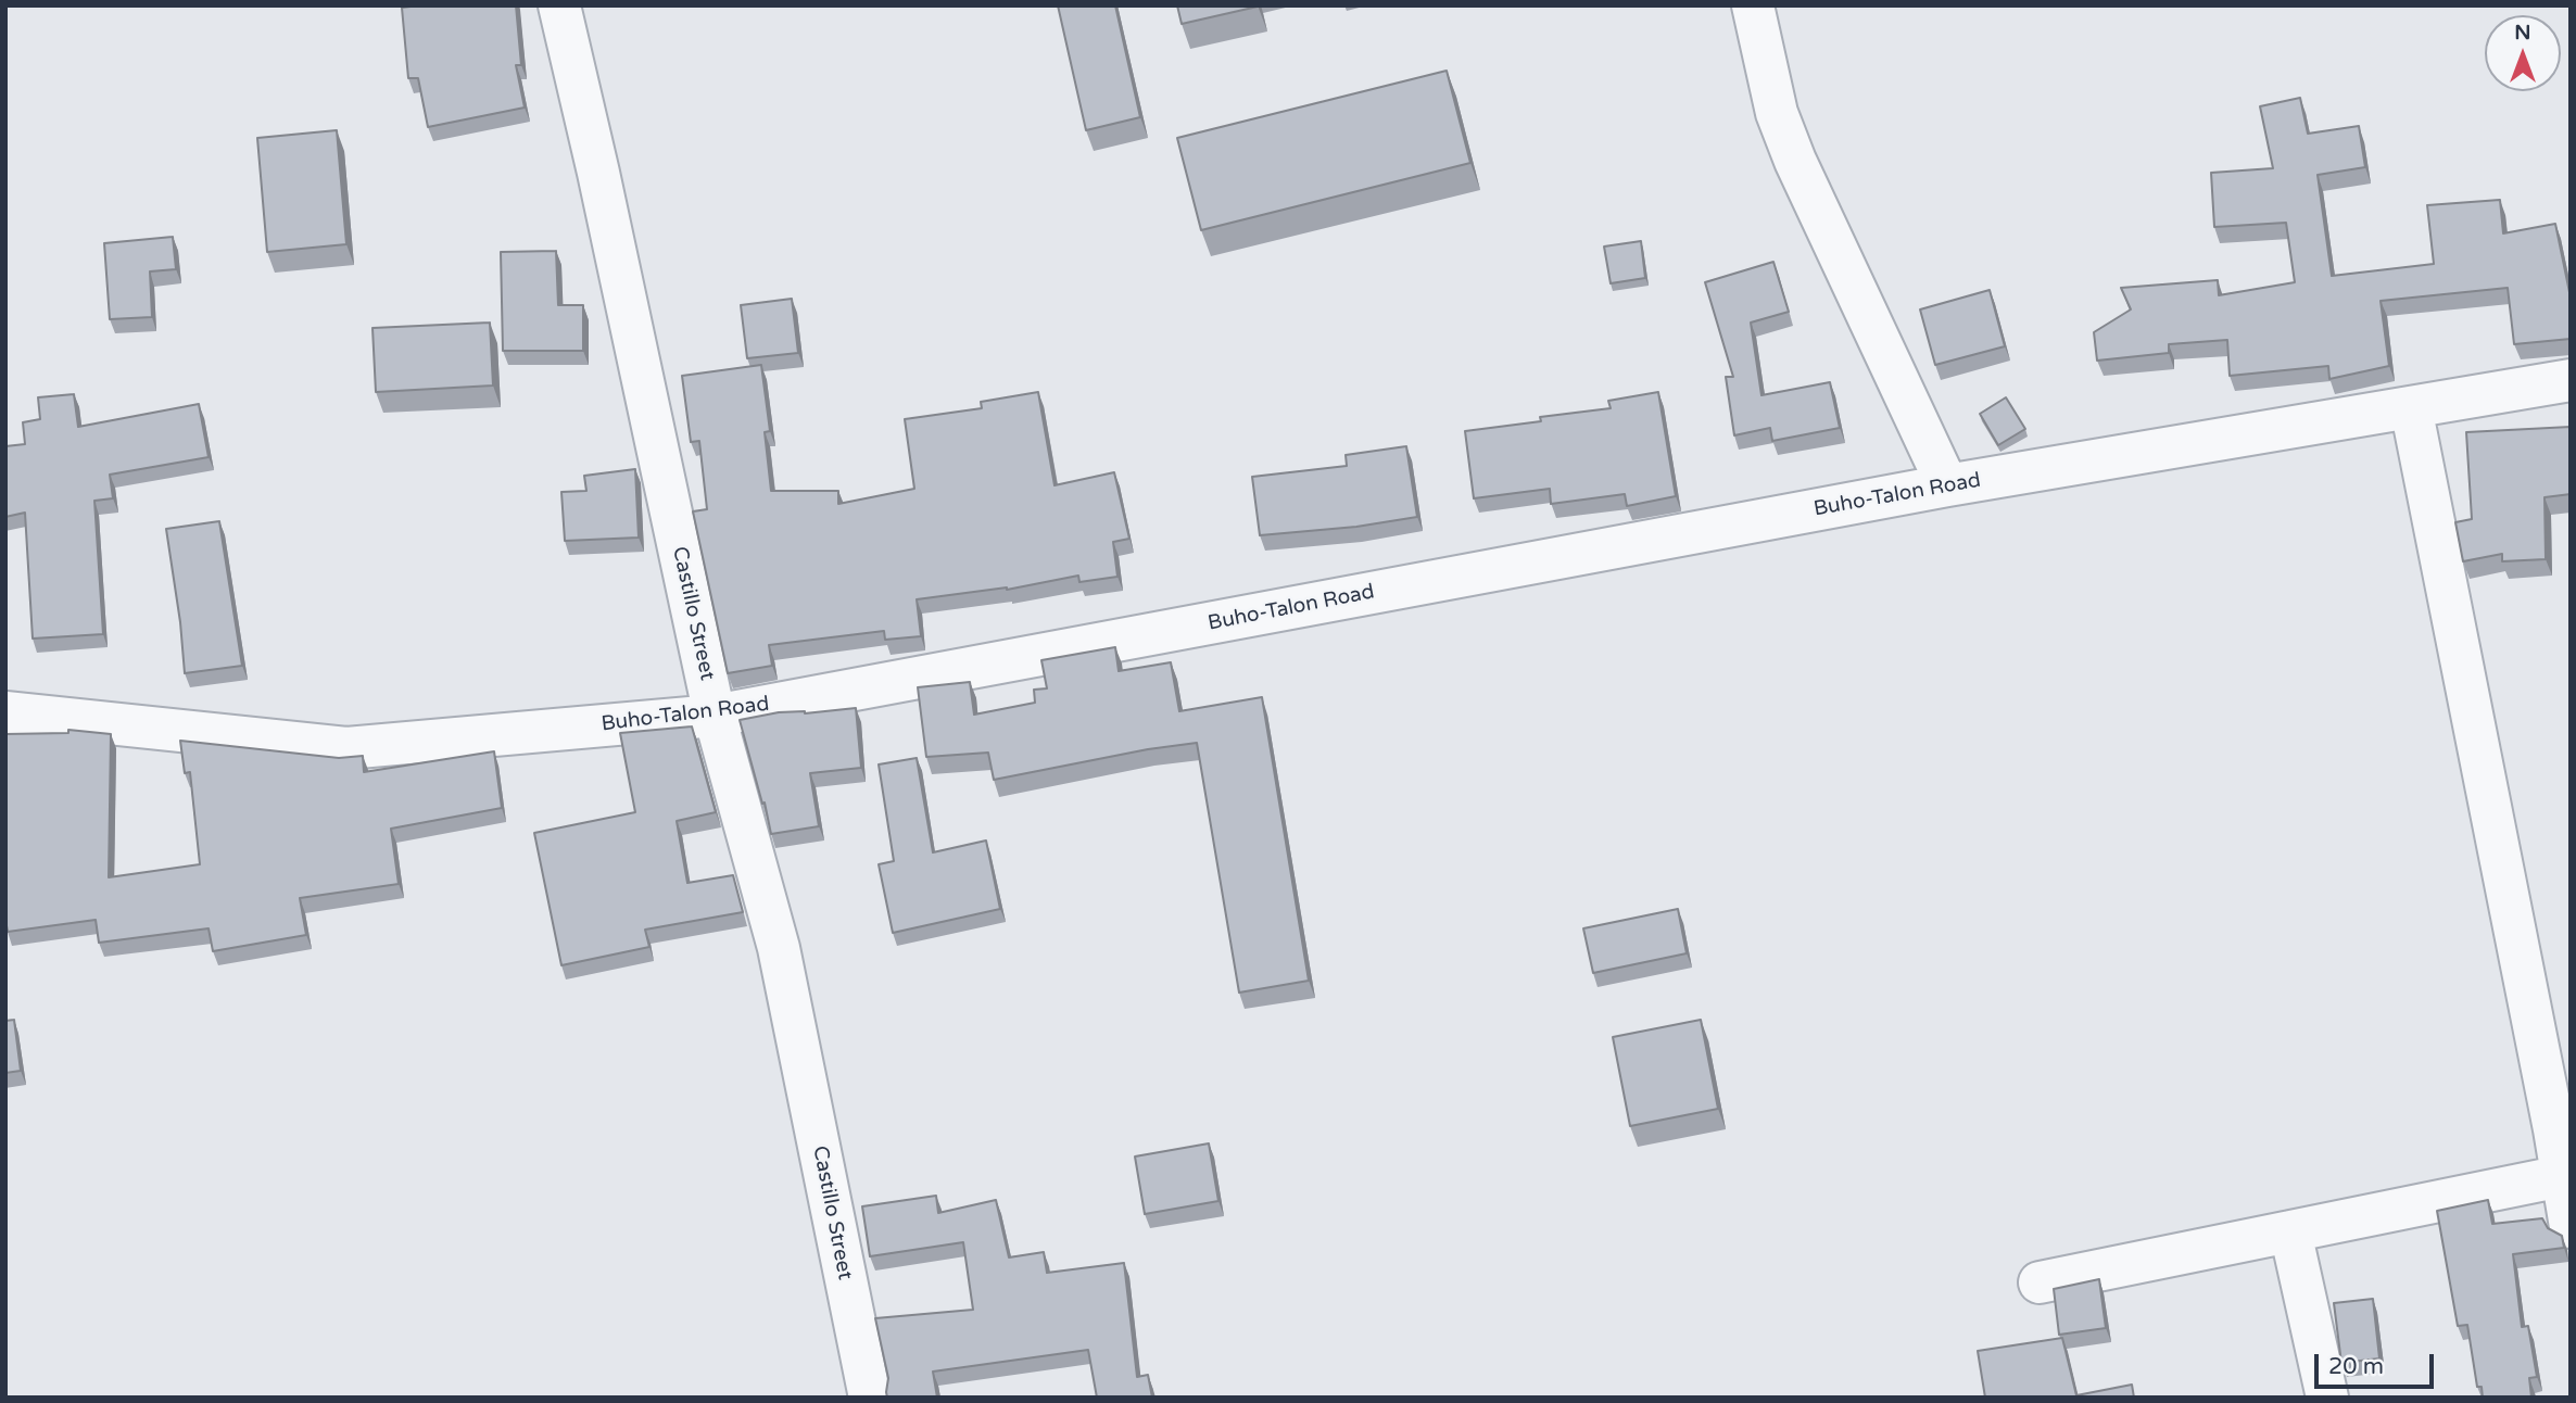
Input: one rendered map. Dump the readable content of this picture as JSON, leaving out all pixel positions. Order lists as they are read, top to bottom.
{
  "streets": {
    "street": ["Buho-Talon Road", "Castillo Street"]
  },
  "crossings": [
    ["Buho-Talon Road", "Castillo Street"]
  ],
  "scale_bar": "20 m",
  "north": "top"
}
